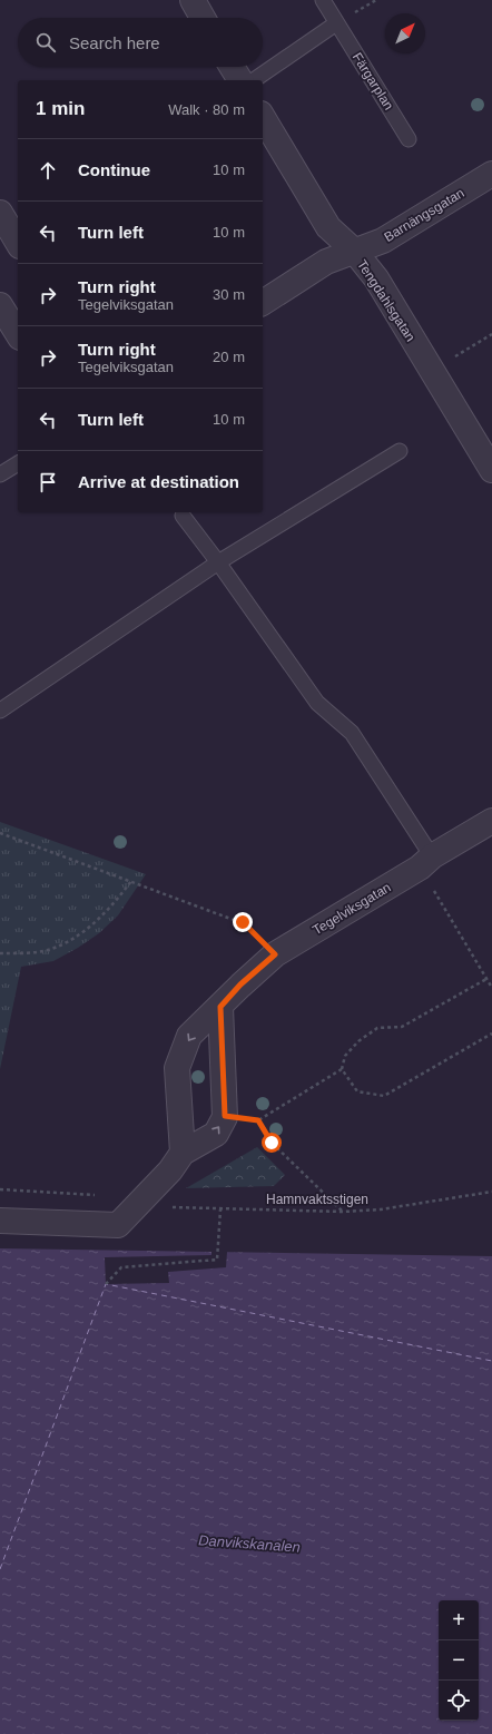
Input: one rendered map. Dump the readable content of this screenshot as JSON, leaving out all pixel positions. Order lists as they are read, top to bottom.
{
  "streets": {
    "street": ["Barnängsgatan", "Tengdahlsgatan", "Tegelviksgatan"],
    "lane": ["Färgarplan"],
    "path": ["Hamnvaktsstigen"]
  },
  "crossings": [
    ["Barnängsgatan", "Tengdahlsgatan"]
  ],
  "water": ["Danvikskanalen"],
  "north": "top right",
  "page": {
    "search": "Search here",
    "heading": ["1 min", "Walk · 80 m"],
    "list": [
      ["Continue", "10 m"],
      ["Turn left", "10 m"],
      ["Turn right", "Tegelviksgatan", "30 m"],
      ["Turn right", "Tegelviksgatan", "20 m"],
      ["Turn left", "10 m"],
      "Arrive at destination"
    ],
    "map_buttons": ["+", "−"]
  }
}
